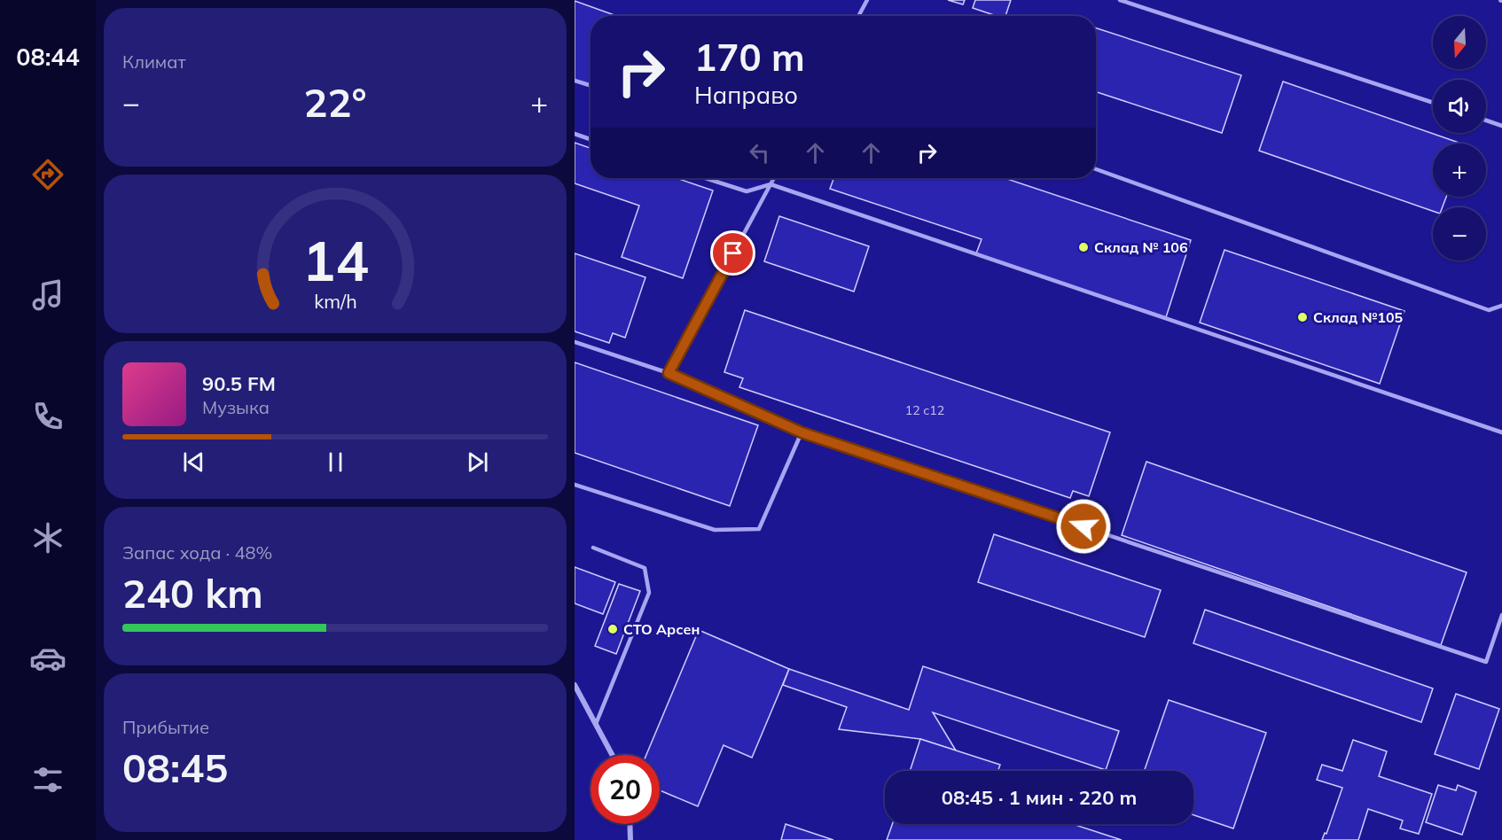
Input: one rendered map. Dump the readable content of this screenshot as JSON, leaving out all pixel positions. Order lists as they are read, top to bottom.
{
  "places": ["Склад № 106", "Склад №105", "СТО Арсен"],
  "house_numbers": ["12 с12"],
  "north": "bottom",
  "page": {
    "tabs": "08:44",
    "tile": [
      "Климат",
      ["Запас хода · 48%", "240 km"],
      ["Прибытие", "08:45"]
    ],
    "map_buttons": ["+", "−"],
    "turn": ["170 m", "Направо"],
    "heat": ["−", "22°", "+"],
    "song": ["90.5 FM", "Музыка"],
    "limit": "20",
    "trip": "08:45 · 1 мин · 220 m",
    "gauge": ["14", "km/h"]
  }
}
